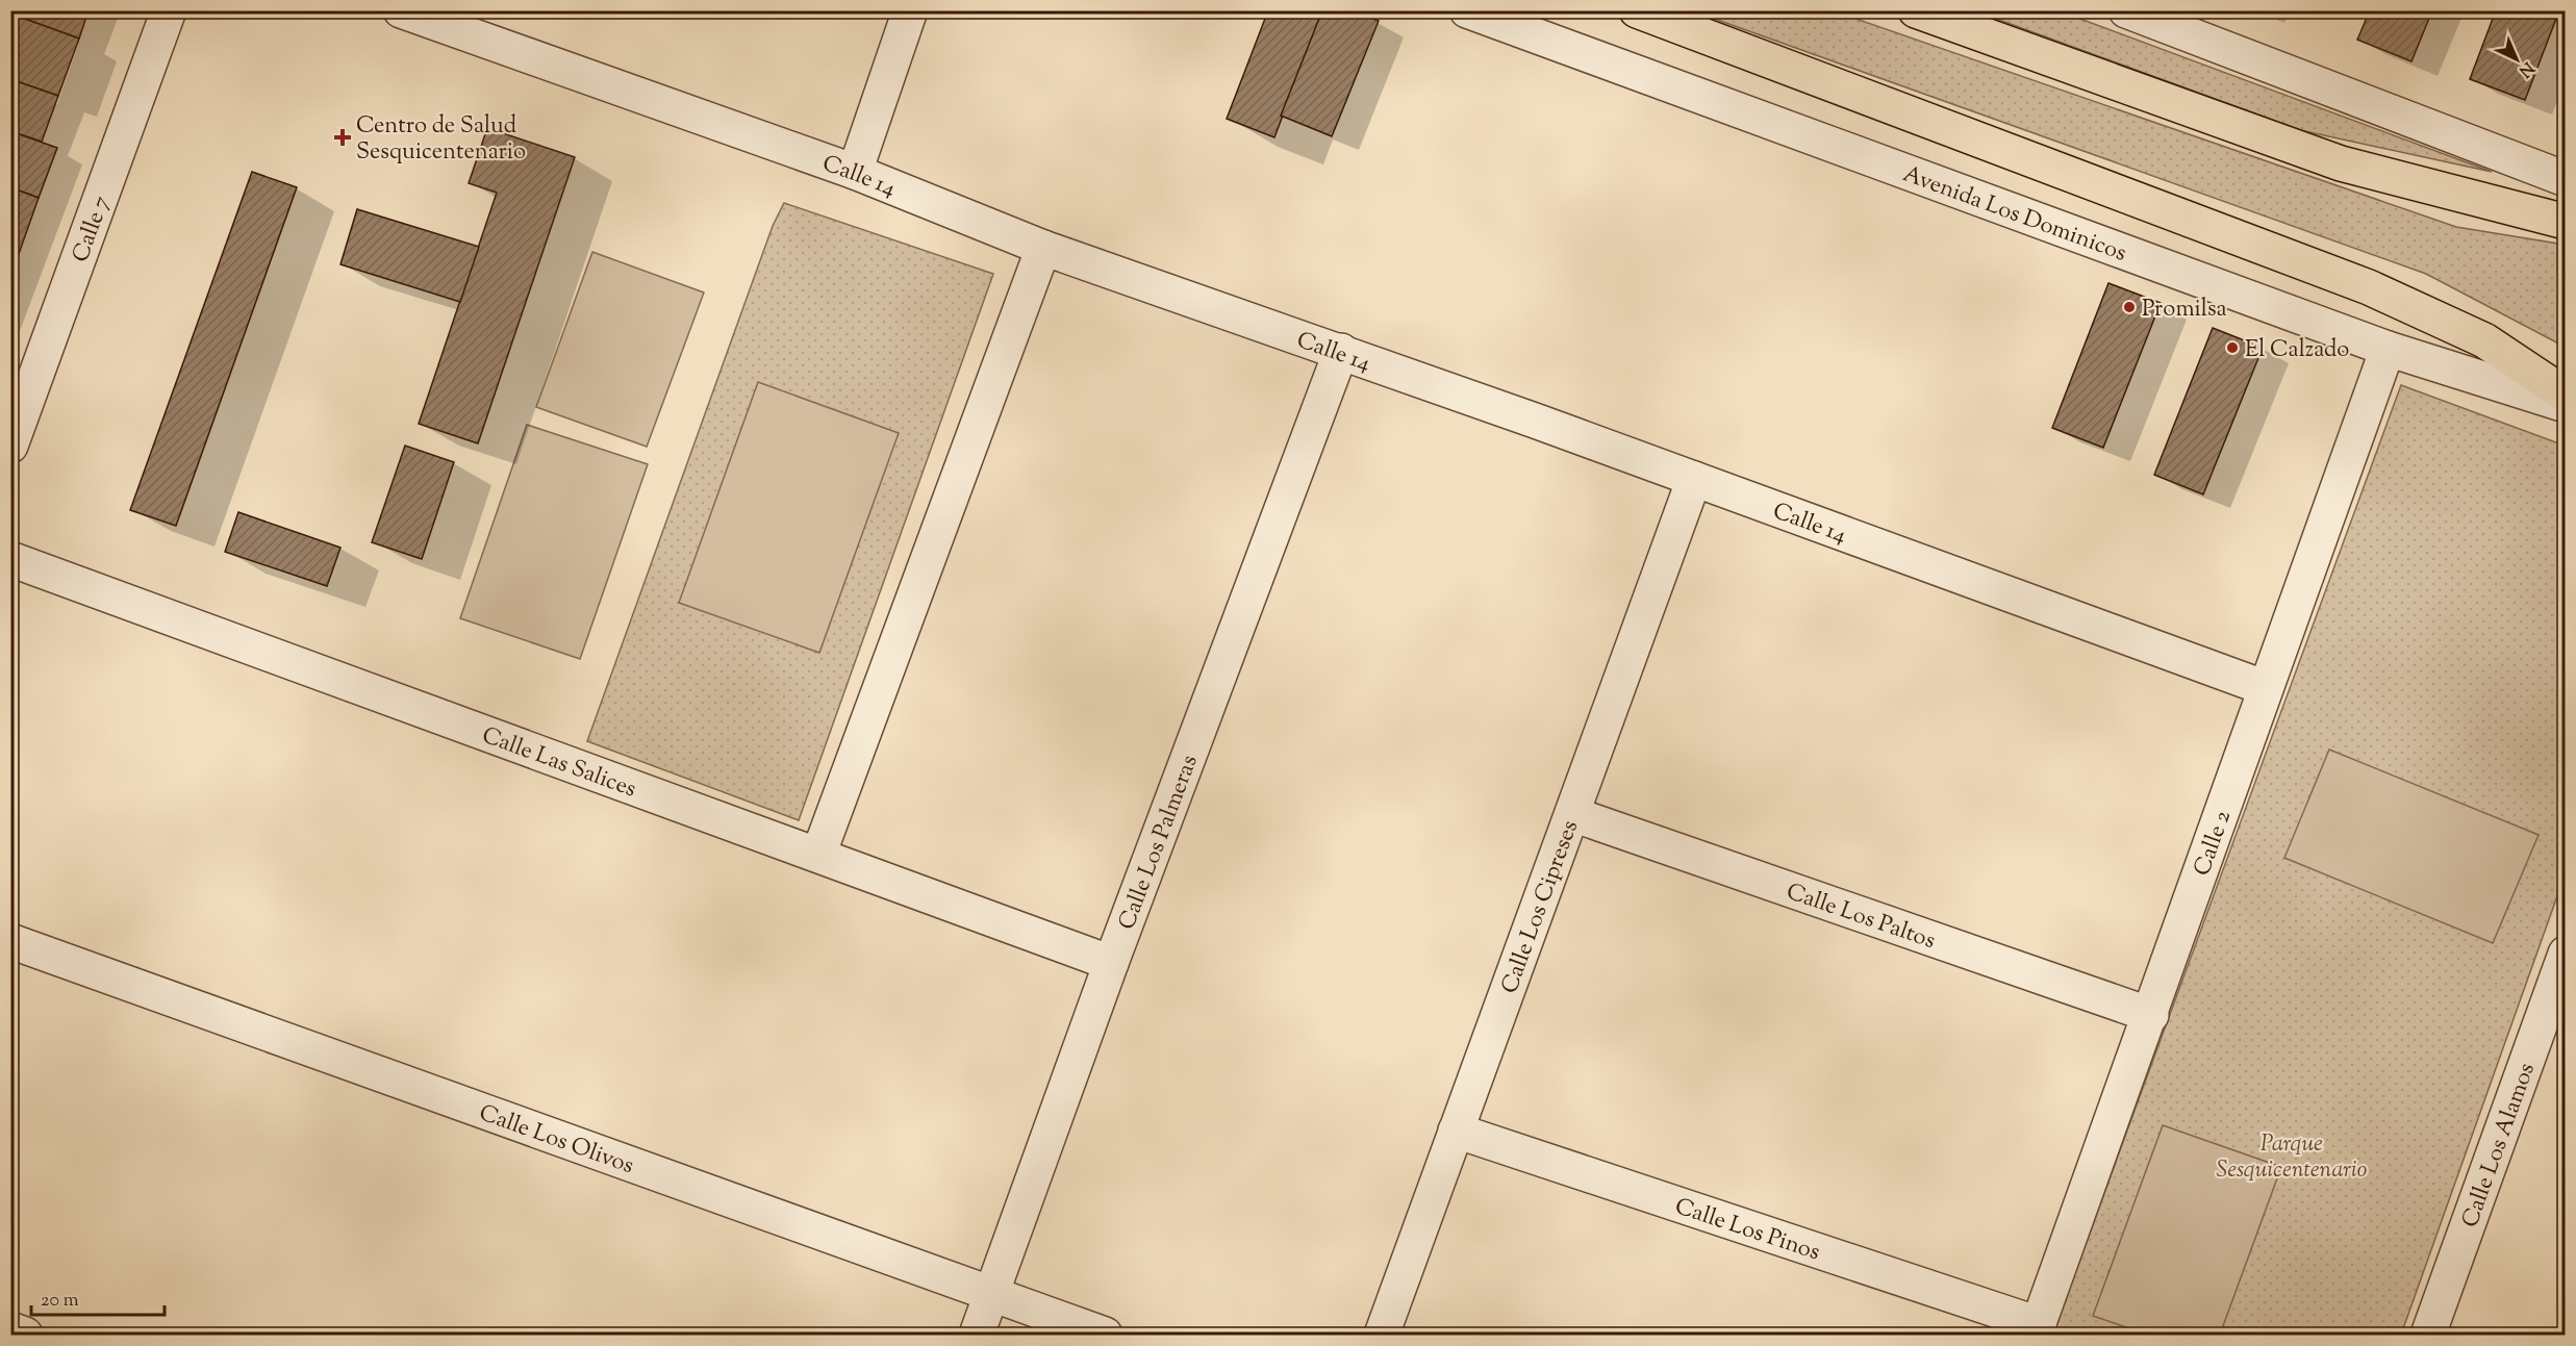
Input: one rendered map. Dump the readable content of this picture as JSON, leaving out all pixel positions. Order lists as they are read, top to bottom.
{
  "streets": {
    "street": [
      "Calle 14",
      "Avenida Los Dominicos",
      "Calle 7",
      "Calle Las Salices",
      "Calle Los Palmeras",
      "Calle 2",
      "Calle Los Cipreses",
      "Calle Los Paltos",
      "Calle Los Olivos",
      "Calle Los Alamos",
      "Calle Los Pinos"
    ]
  },
  "crossings": [
    ["Calle 14", "Calle Los Palmeras"],
    ["Calle 14", "Calle 2"],
    ["Calle 14", "Calle Los Cipreses"],
    ["Avenida Los Dominicos", "Calle 2"],
    ["Calle Las Salices", "Calle Los Palmeras"],
    ["Calle Los Palmeras", "Calle Los Olivos"],
    ["Calle 2", "Calle Los Paltos"],
    ["Calle 2", "Calle Los Pinos"],
    ["Calle Los Cipreses", "Calle Los Paltos"],
    ["Calle Los Cipreses", "Calle Los Pinos"]
  ],
  "parks": ["Parque Sesquicentenario"],
  "places": {
    "health": ["Centro de Salud Sesquicentenario"],
    "other": ["Promilsa", "El Calzado"]
  },
  "scale_bar": "20 m",
  "north": "bottom right"
}
